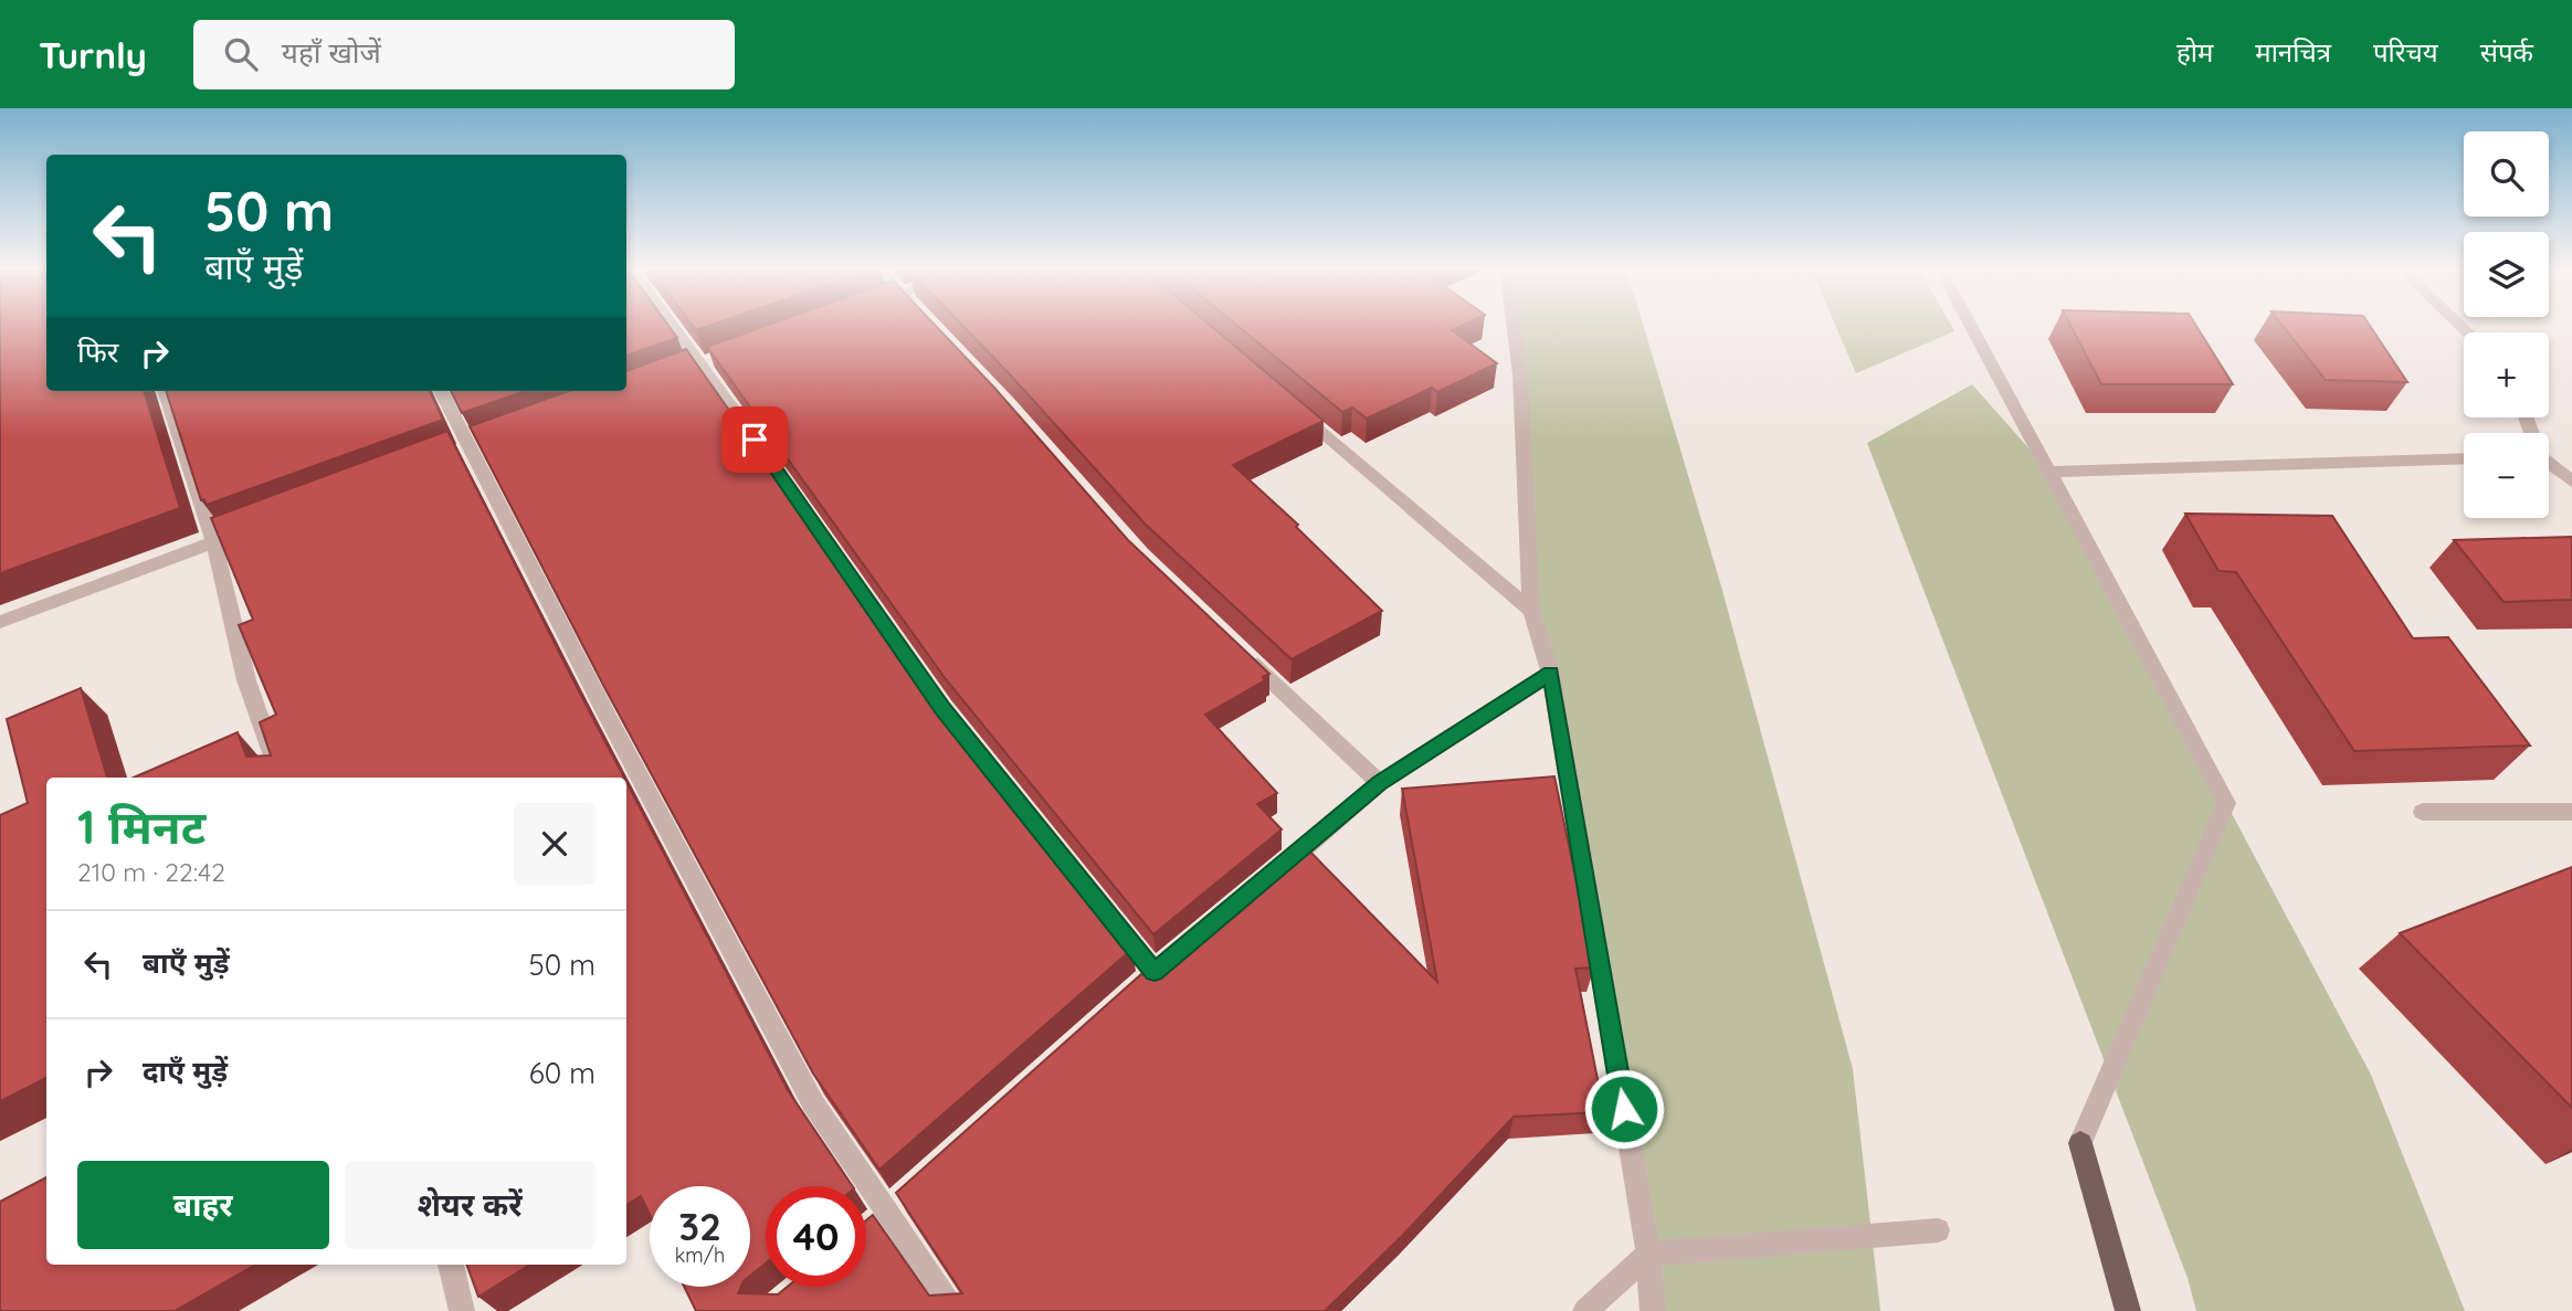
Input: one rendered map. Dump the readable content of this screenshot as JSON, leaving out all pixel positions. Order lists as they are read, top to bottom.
{
  "page": {
    "header": "Turnly",
    "search": "यहाँ खोजें",
    "nav": [
      "होम",
      "मानचित्र",
      "परिचय",
      "संपर्क"
    ],
    "map_buttons": ["+", "−"],
    "turn": ["50 m", "बाएँ मुड़ें"],
    "then": "फिर",
    "heading": ["1 मिनट", "210 m · 22:42"],
    "list": [
      {
        "name": "बाएँ मुड़ें",
        "value": "50 m"
      },
      {
        "name": "दाएँ मुड़ें",
        "value": "60 m"
      }
    ],
    "buttons": ["बाहर", "शेयर करें"],
    "speed": "32 km/h",
    "limit": "40"
  }
}
